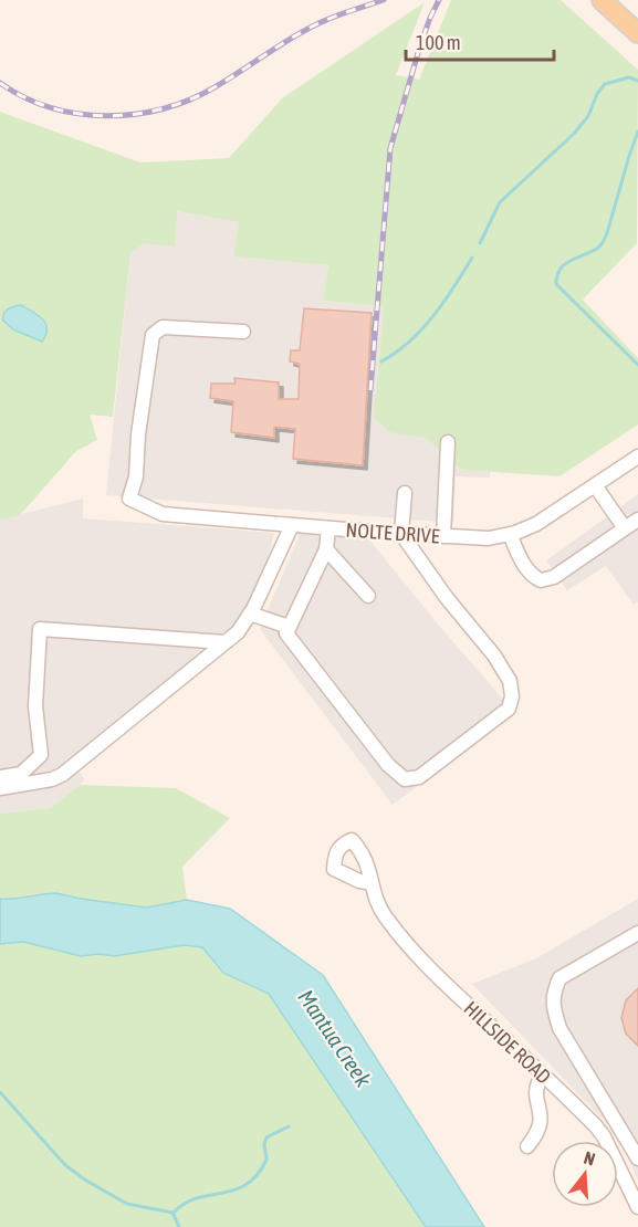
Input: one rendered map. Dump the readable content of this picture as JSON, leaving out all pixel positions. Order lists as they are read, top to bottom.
{
  "streets": {
    "street": ["NOLTE DRIVE", "HILLSIDE ROAD"]
  },
  "water": ["Mantua Creek"],
  "scale_bar": "100 m",
  "north": "top"
}
